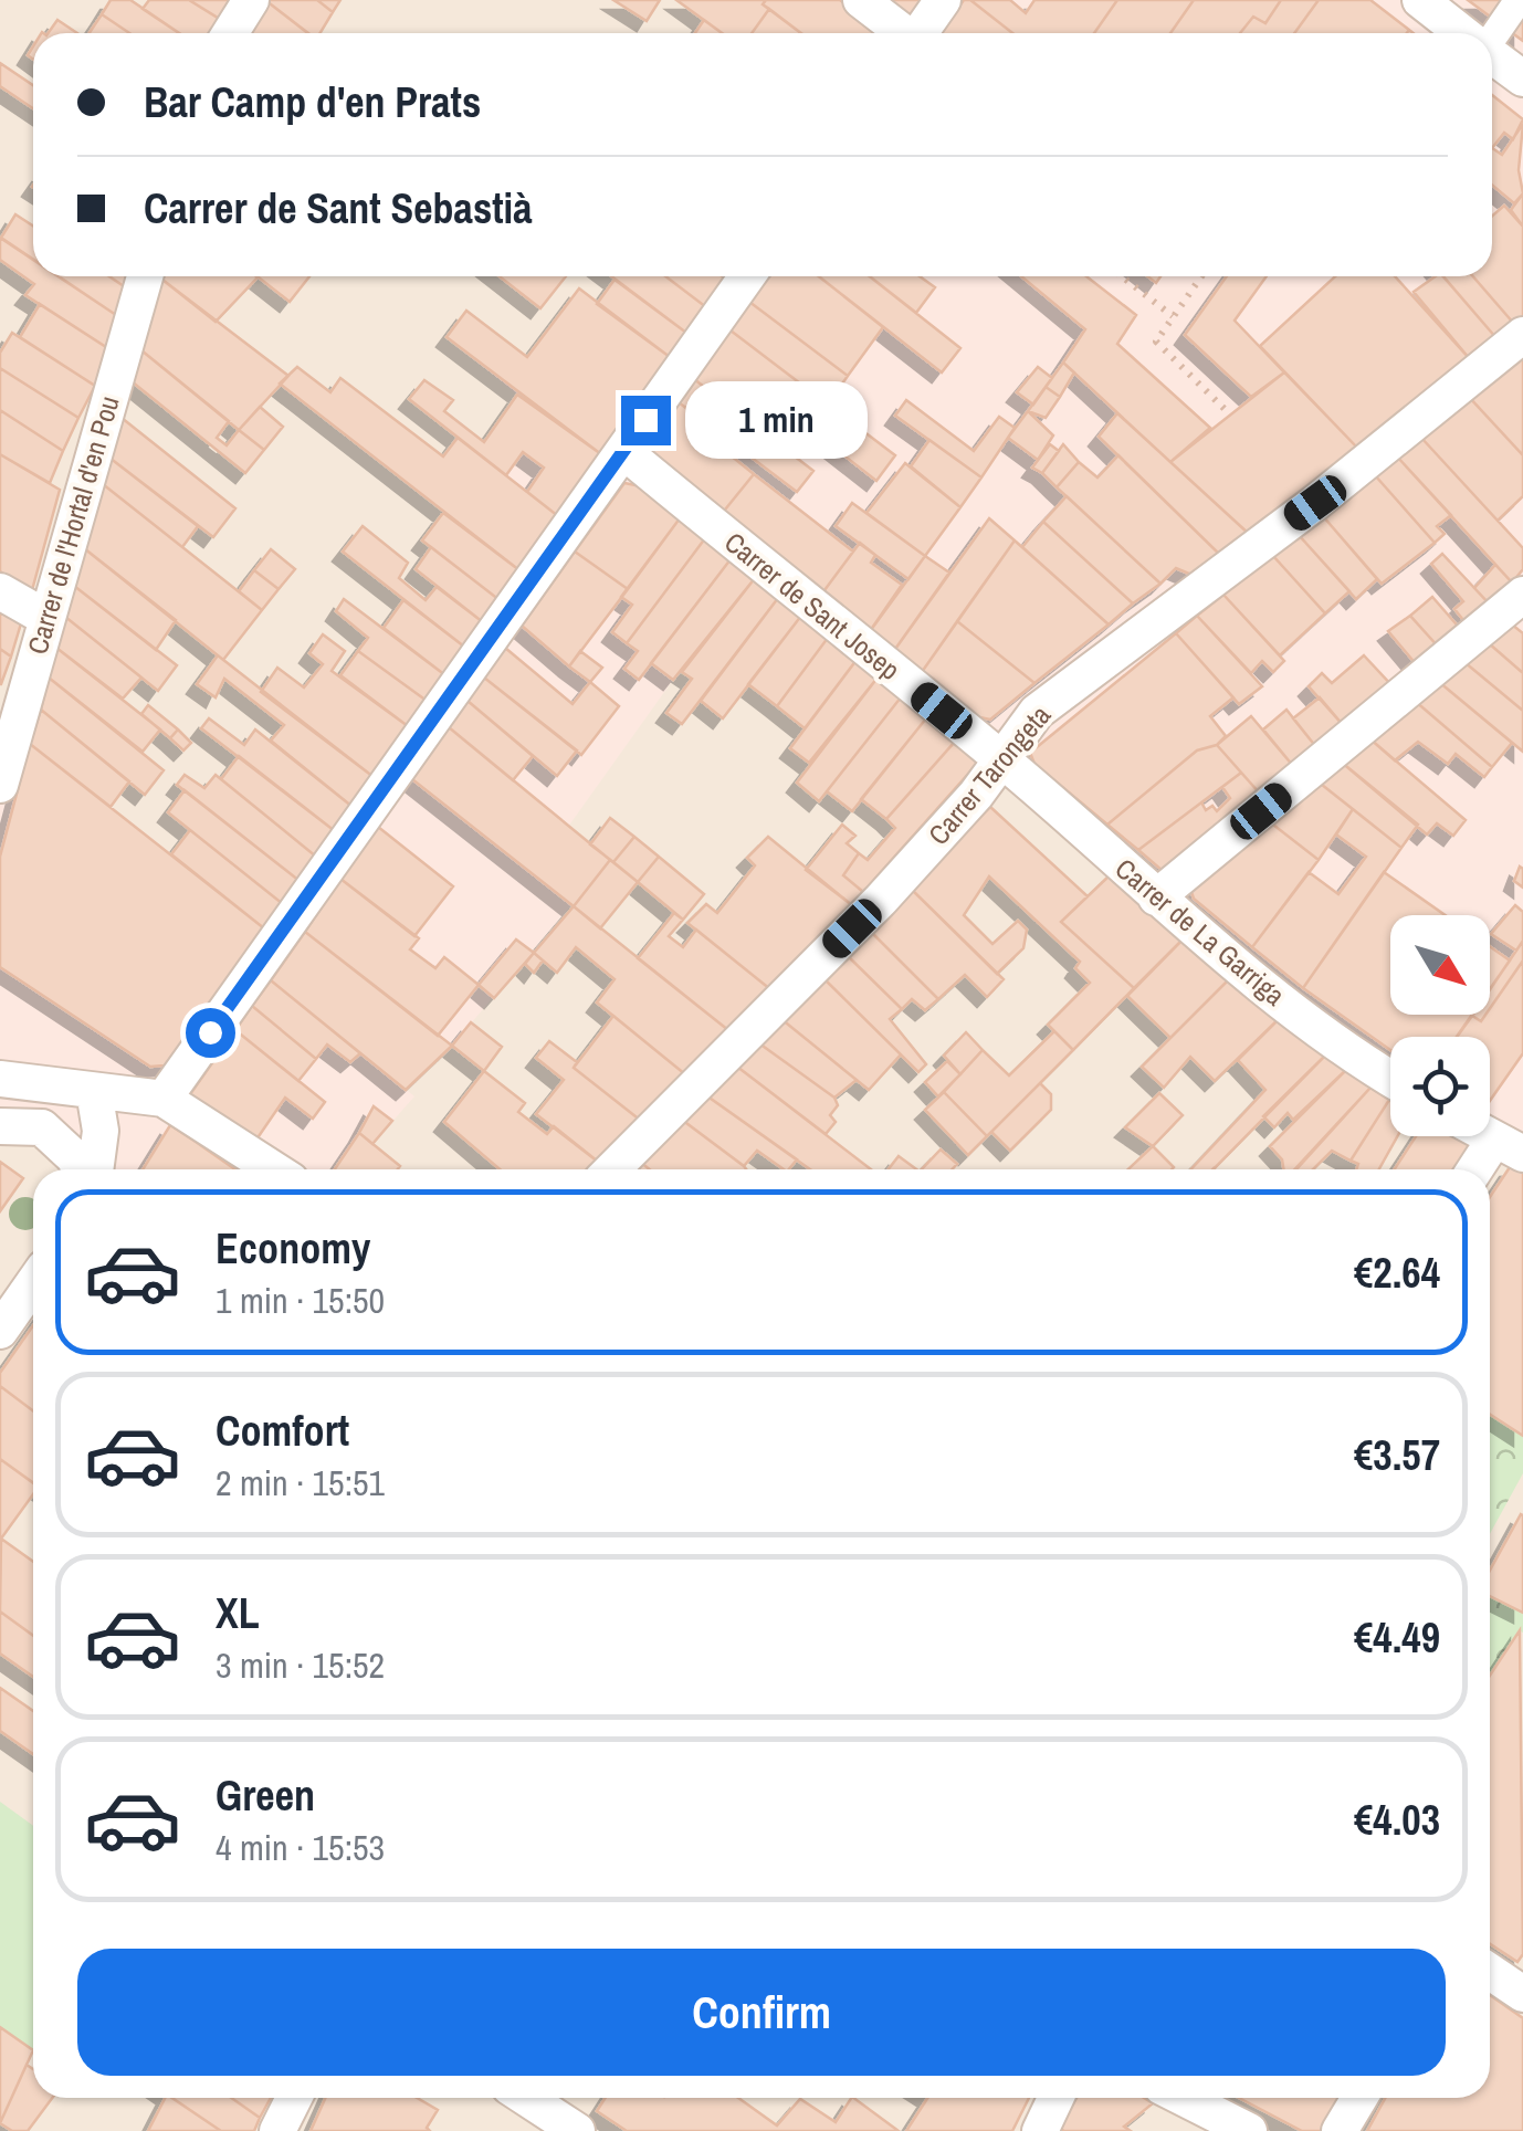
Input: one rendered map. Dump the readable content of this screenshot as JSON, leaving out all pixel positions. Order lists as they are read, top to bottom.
{
  "streets": {
    "street": [
      "Carrer de l'Hortal d'en Pou",
      "Carrer de Sant Josep",
      "Carrer Tarongeta",
      "Carrer de La Garriga"
    ]
  },
  "crossings": [
    ["Carrer de Sant Josep", "Carrer Tarongeta"],
    ["Carrer de Sant Josep", "Carrer de La Garriga"],
    ["Carrer Tarongeta", "Carrer de La Garriga"]
  ],
  "north": "bottom right",
  "page": {
    "banner": ["Bar Camp d'en Prats", "Carrer de Sant Sebastià"],
    "bubble": "1 min",
    "list": [
      {
        "name": "Economy",
        "note": "1 min · 15:50",
        "value": "€2.64"
      },
      {
        "name": "Comfort",
        "note": "2 min · 15:51",
        "value": "€3.57"
      },
      {
        "name": "XL",
        "note": "3 min · 15:52",
        "value": "€4.49"
      },
      {
        "name": "Green",
        "note": "4 min · 15:53",
        "value": "€4.03"
      }
    ],
    "buttons": "Confirm"
  }
}
